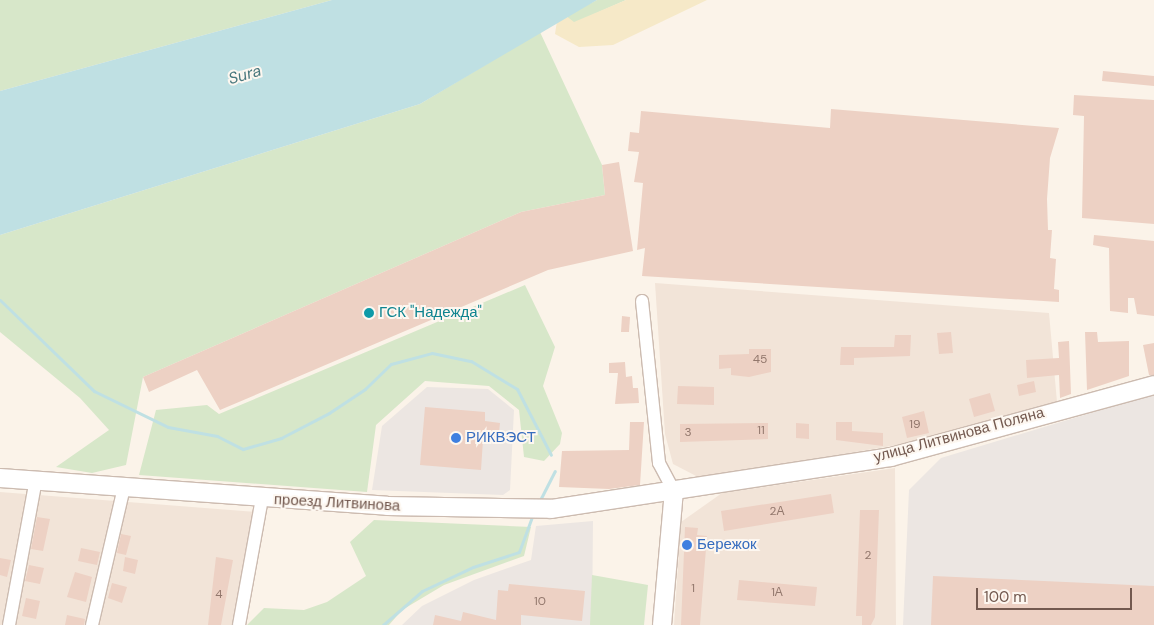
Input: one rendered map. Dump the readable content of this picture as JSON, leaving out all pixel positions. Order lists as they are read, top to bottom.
{
  "streets": {
    "main road": ["улица Литвинова Поляна", "проезд Литвинова"]
  },
  "crossings": [
    ["улица Литвинова Поляна", "проезд Литвинова"]
  ],
  "water": ["Sura"],
  "places": ["ГСК \"Надежда\"", "РИКВЭСТ", "Бережок"],
  "house_numbers": [
    "45",
    "19",
    "11",
    "3",
    "2А",
    "2",
    "1",
    "1А",
    "4",
    "10"
  ],
  "scale_bar": "100 m"
}
